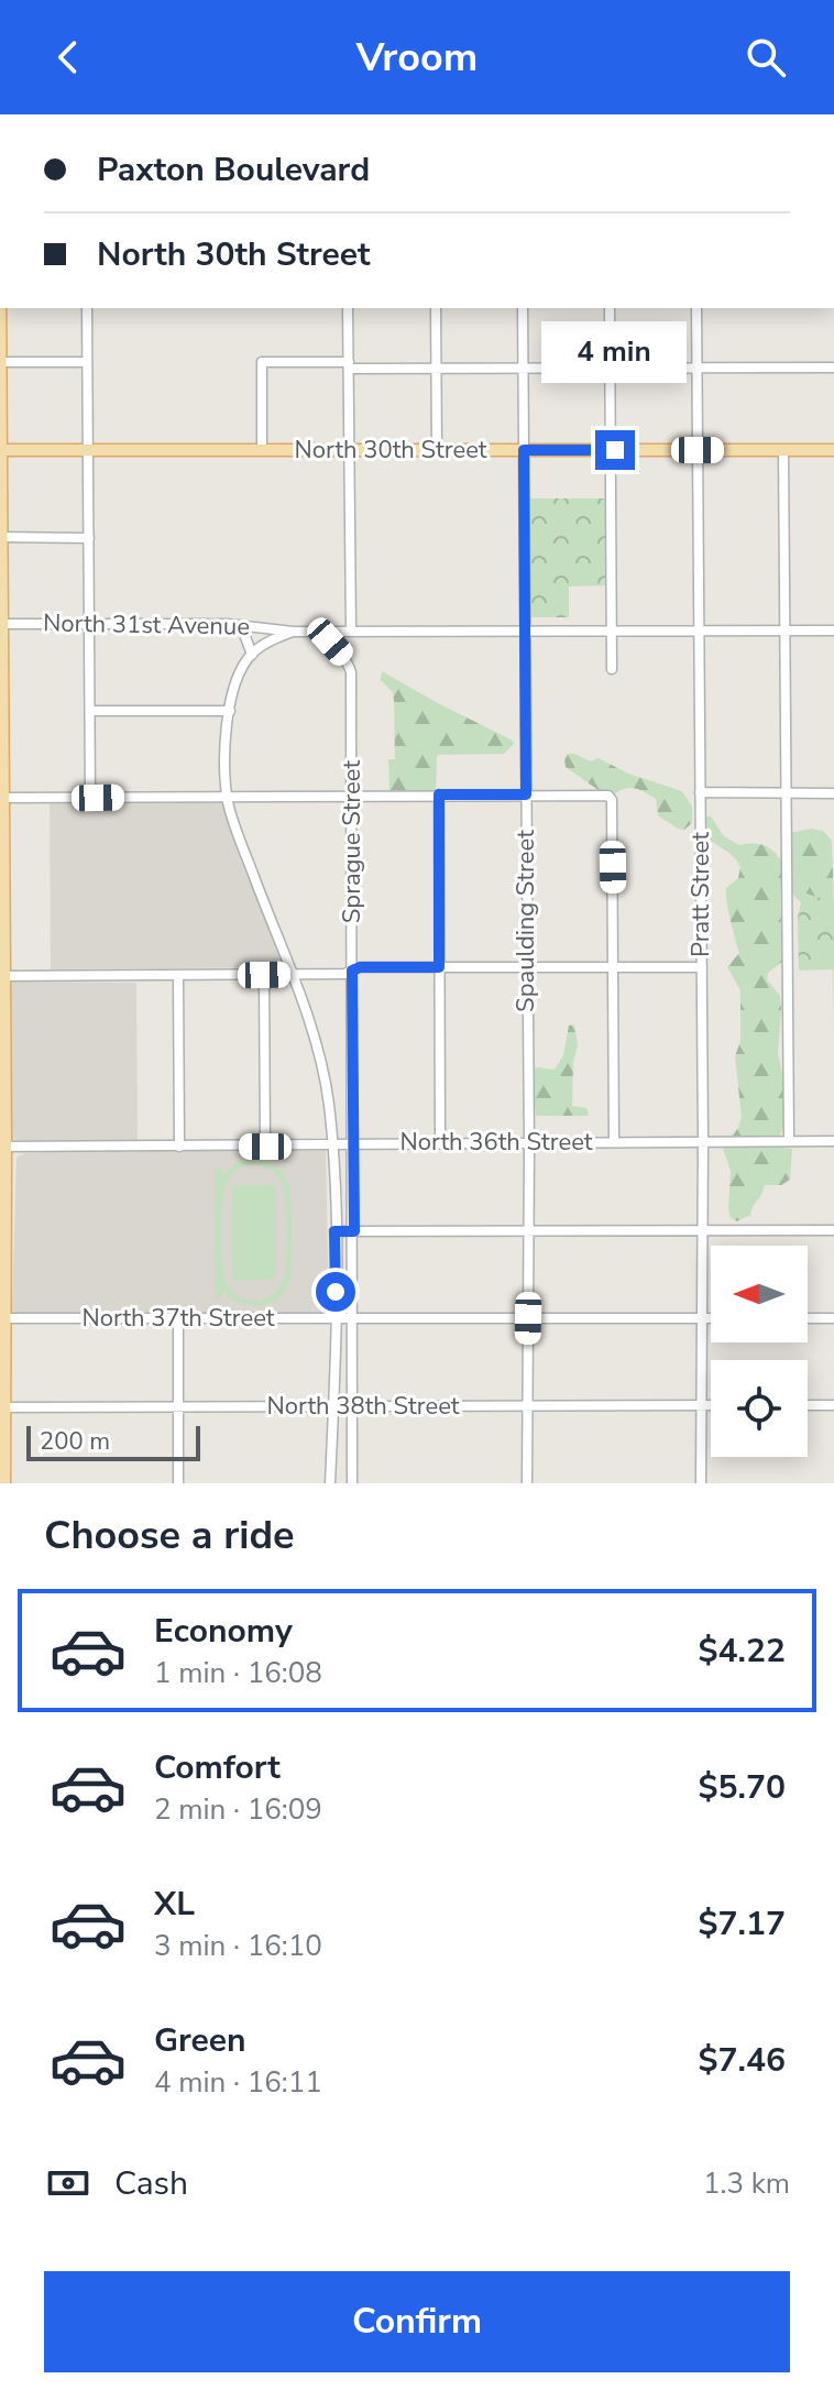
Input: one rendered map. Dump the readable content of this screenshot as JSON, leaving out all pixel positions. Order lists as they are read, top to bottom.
{
  "streets": {
    "main road": ["North 30th Street"],
    "street": [
      "North 31st Avenue",
      "Sprague Street",
      "Pratt Street",
      "Spaulding Street",
      "North 36th Street",
      "North 37th Street",
      "North 38th Street"
    ]
  },
  "crossings": [
    ["North 30th Street", "Pratt Street"],
    ["North 30th Street", "Spaulding Street"],
    ["North 31st Avenue", "Sprague Street"],
    ["North 31st Avenue", "Pratt Street"],
    ["North 31st Avenue", "Spaulding Street"],
    ["Sprague Street", "North 36th Street"],
    ["Sprague Street", "North 37th Street"],
    ["Sprague Street", "North 38th Street"],
    ["Pratt Street", "North 36th Street"],
    ["Pratt Street", "North 37th Street"],
    ["Pratt Street", "North 38th Street"],
    ["Spaulding Street", "North 36th Street"],
    ["Spaulding Street", "North 37th Street"],
    ["Spaulding Street", "North 38th Street"]
  ],
  "scale_bar": "200 m",
  "north": "left",
  "page": {
    "header": "Vroom",
    "banner": ["Paxton Boulevard", "North 30th Street"],
    "bubble": "4 min",
    "scale": "200 m",
    "heading": "Choose a ride",
    "list": [
      {
        "name": "Economy",
        "note": "1 min · 16:08",
        "value": "$4.22"
      },
      {
        "name": "Comfort",
        "note": "2 min · 16:09",
        "value": "$5.70"
      },
      {
        "name": "XL",
        "note": "3 min · 16:10",
        "value": "$7.17"
      },
      {
        "name": "Green",
        "note": "4 min · 16:11",
        "value": "$7.46"
      }
    ],
    "pay": ["Cash", "1.3 km"],
    "buttons": "Confirm"
  }
}
